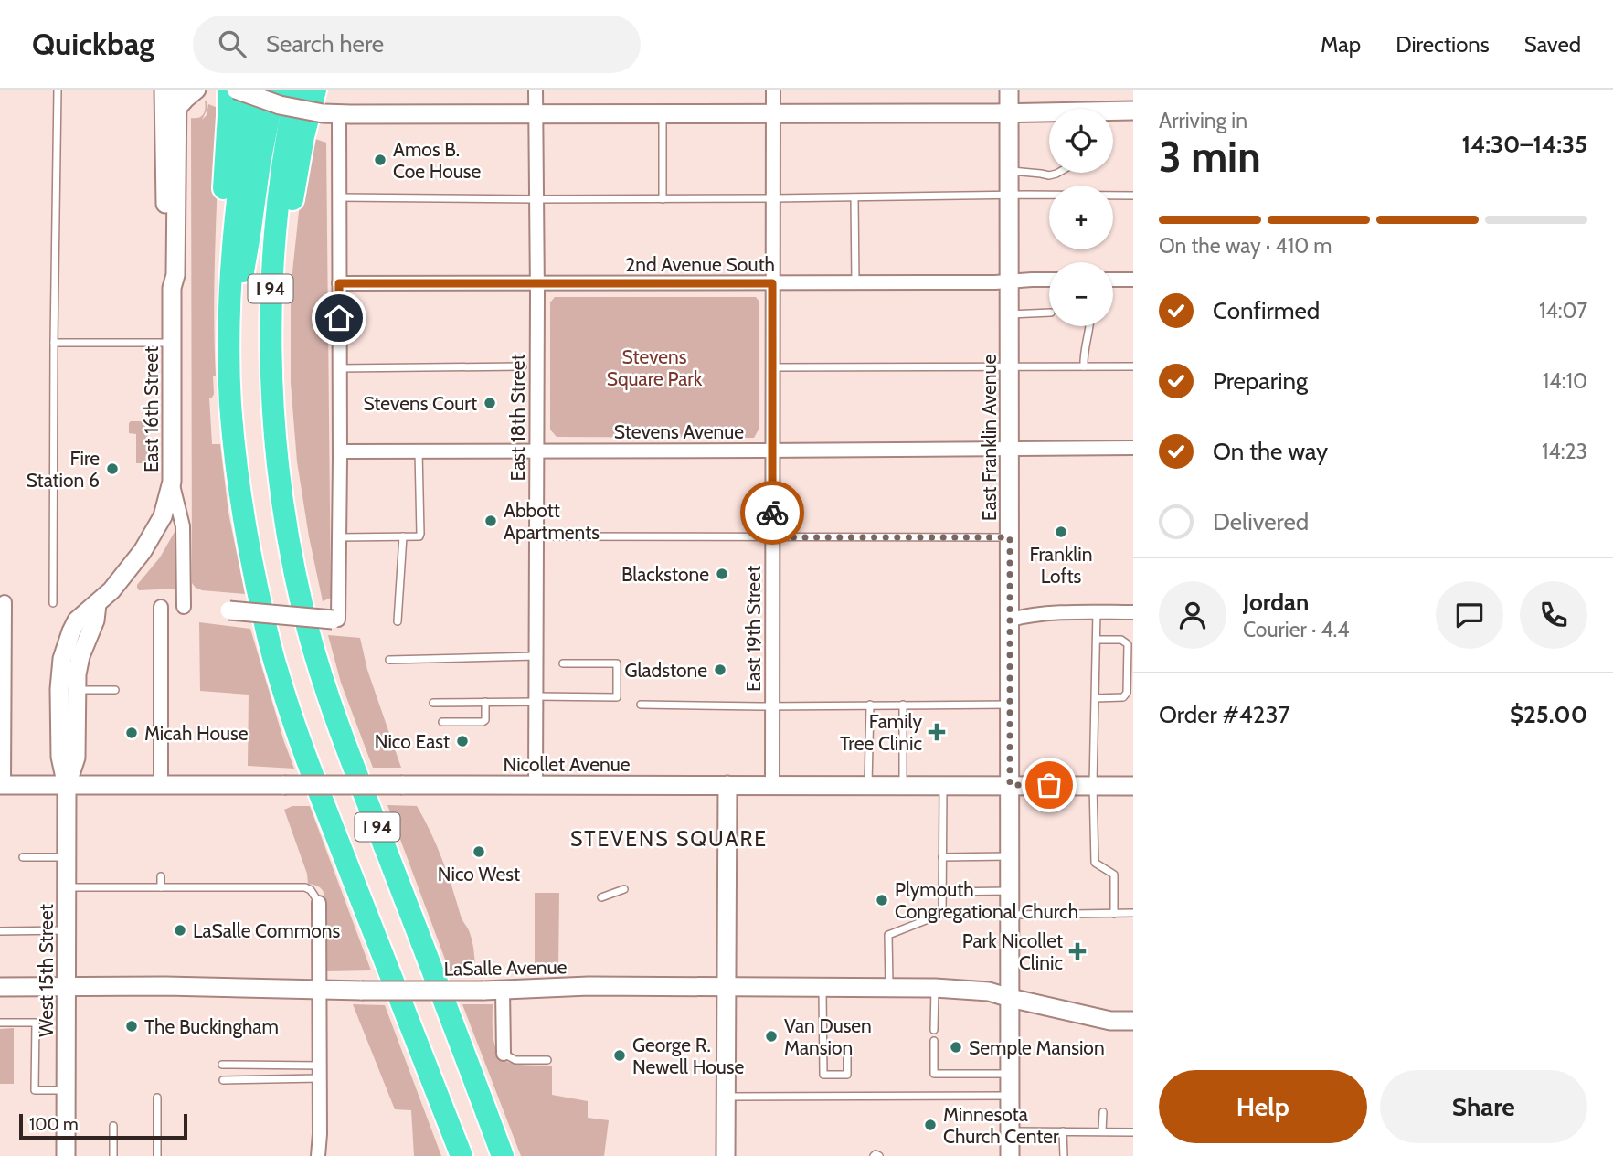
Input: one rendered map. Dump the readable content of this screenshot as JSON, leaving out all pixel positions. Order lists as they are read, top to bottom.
{
  "streets": {
    "highway": ["I 94"],
    "street": [
      "2nd Avenue South",
      "East 16th Street",
      "East 18th Street",
      "Stevens Avenue",
      "East Franklin Avenue",
      "East 19th Street",
      "Nicollet Avenue",
      "LaSalle Avenue",
      "West 15th Street"
    ]
  },
  "crossings": [
    ["2nd Avenue South", "East 18th Street"],
    ["2nd Avenue South", "East Franklin Avenue"],
    ["2nd Avenue South", "East 19th Street"],
    ["East 18th Street", "Stevens Avenue"],
    ["East 18th Street", "Nicollet Avenue"],
    ["Stevens Avenue", "East Franklin Avenue"],
    ["Stevens Avenue", "East 19th Street"],
    ["East Franklin Avenue", "Nicollet Avenue"],
    ["East Franklin Avenue", "LaSalle Avenue"],
    ["East 19th Street", "Nicollet Avenue"],
    ["Nicollet Avenue", "West 15th Street"],
    ["LaSalle Avenue", "West 15th Street"]
  ],
  "districts": ["STEVENS SQUARE"],
  "parks": ["Stevens Square Park"],
  "places": {
    "other": [
      "Amos B. Coe House",
      "Stevens Court",
      "Fire Station 6",
      "Abbott Apartments",
      "Franklin Lofts",
      "Blackstone",
      "Gladstone",
      "Micah House",
      "Nico East",
      "Nico West",
      "Plymouth Congregational Church",
      "LaSalle Commons",
      "The Buckingham",
      "Van Dusen Mansion",
      "Semple Mansion",
      "George R. Newell House",
      "Minnesota Church Center"
    ],
    "health": ["Family Tree Clinic", "Park Nicollet Clinic"]
  },
  "scale_bar": "100 m",
  "page": {
    "header": "Quickbag",
    "search": "Search here",
    "nav": ["Map", "Directions", "Saved"],
    "heading": ["3 min", "Arriving in", "14:30–14:35"],
    "panel": [
      "Jordan",
      "Courier · 4.4",
      "Order #4237",
      "$25.00"
    ],
    "map_buttons": ["+", "−"],
    "bar": "On the way · 410 m",
    "list": [
      ["Confirmed", "14:07"],
      ["Preparing", "14:10"],
      ["On the way", "14:23"],
      "Delivered"
    ],
    "buttons": ["Help", "Share"],
    "scale": "100 m"
  }
}
